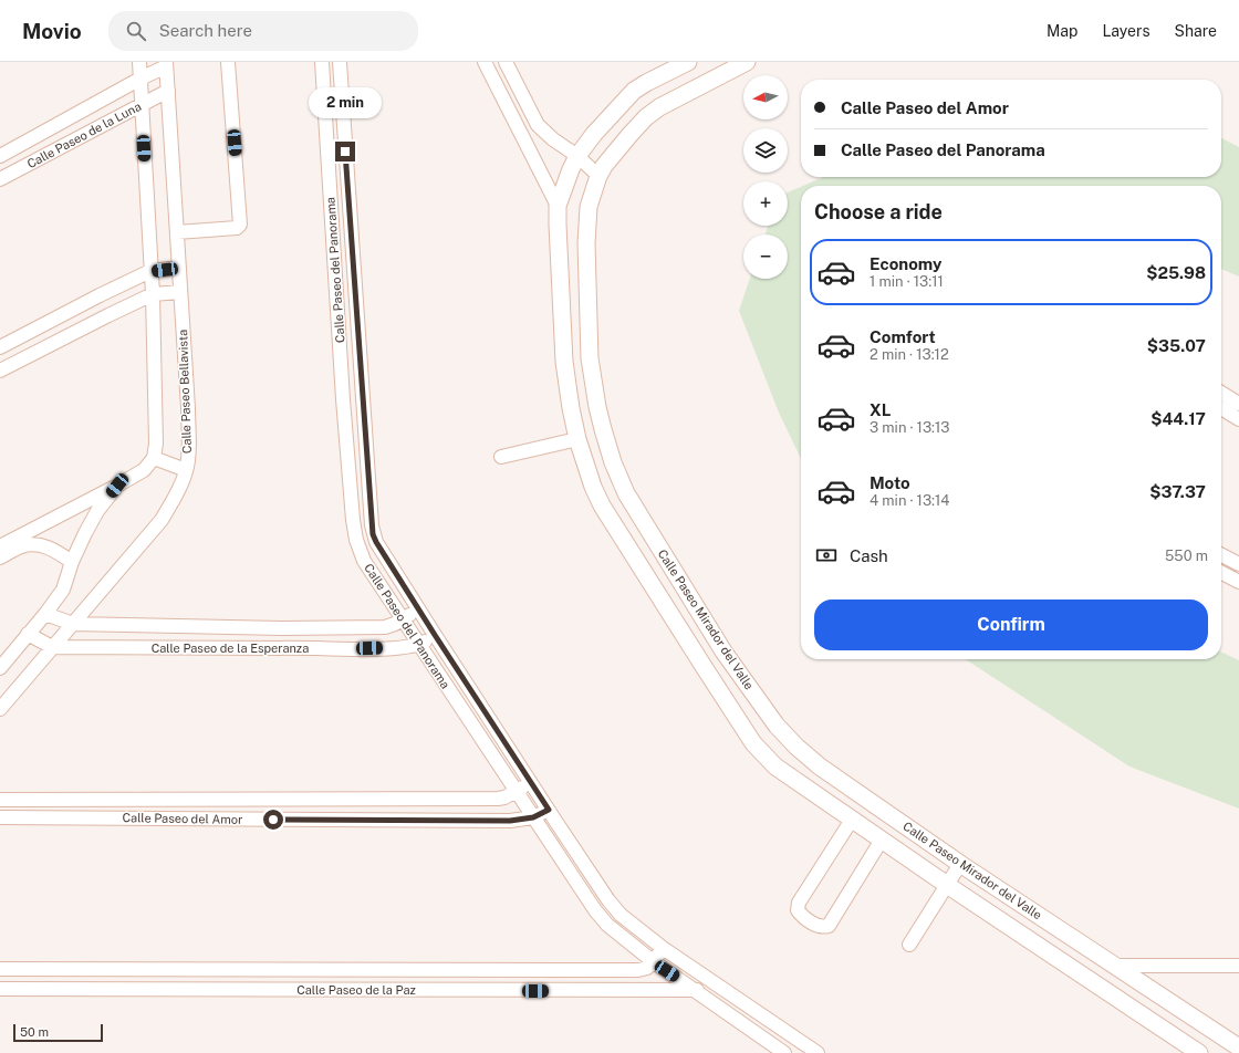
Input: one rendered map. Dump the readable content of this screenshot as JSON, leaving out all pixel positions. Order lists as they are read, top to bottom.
{
  "streets": {
    "street": [
      "Calle Paseo de la Luna",
      "Calle Paseo del Panorama",
      "Calle Paseo Bellavista",
      "Calle Paseo Mirador del Valle",
      "Calle Paseo de la Esperanza",
      "Calle Paseo del Amor",
      "Calle Paseo de la Paz"
    ]
  },
  "crossings": [
    ["Calle Paseo de la Luna", "Calle Paseo Bellavista"],
    ["Calle Paseo del Panorama", "Calle Paseo de la Esperanza"],
    ["Calle Paseo del Panorama", "Calle Paseo del Amor"],
    ["Calle Paseo del Panorama", "Calle Paseo de la Paz"],
    ["Calle Paseo Bellavista", "Calle Paseo de la Esperanza"]
  ],
  "scale_bar": "50 m",
  "north": "left",
  "page": {
    "header": "Movio",
    "search": "Search here",
    "nav": ["Map", "Layers", "Share"],
    "map_buttons": ["+", "−"],
    "banner": ["Calle Paseo del Amor", "Calle Paseo del Panorama"],
    "bubble": "2 min",
    "heading": "Choose a ride",
    "list": [
      {
        "name": "Economy",
        "note": "1 min · 13:11",
        "value": "$25.98"
      },
      {
        "name": "Comfort",
        "note": "2 min · 13:12",
        "value": "$35.07"
      },
      {
        "name": "XL",
        "note": "3 min · 13:13",
        "value": "$44.17"
      },
      {
        "name": "Moto",
        "note": "4 min · 13:14",
        "value": "$37.37"
      }
    ],
    "pay": ["Cash", "550 m"],
    "buttons": "Confirm",
    "scale": "50 m"
  }
}
